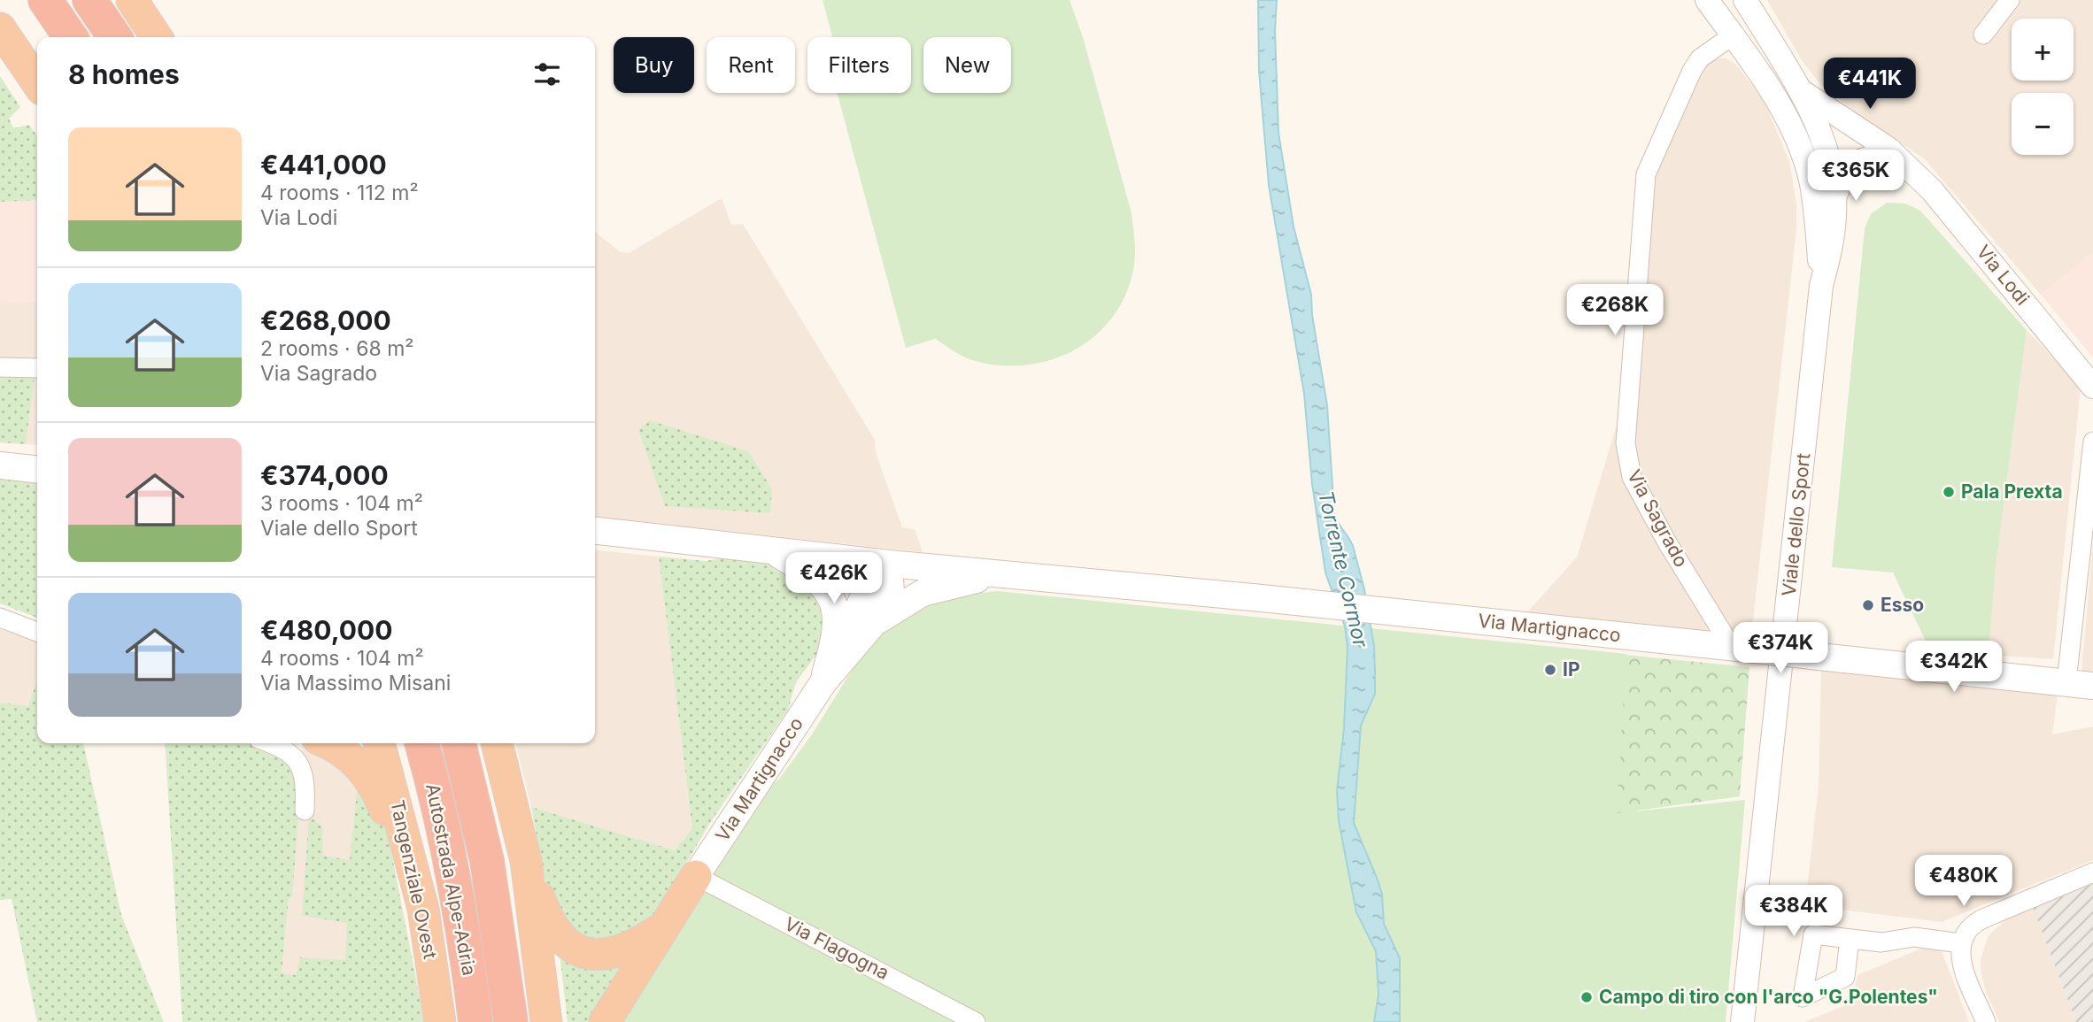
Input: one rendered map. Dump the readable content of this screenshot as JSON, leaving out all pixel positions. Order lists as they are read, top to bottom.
{
  "streets": {
    "highway": ["Tangenziale Ovest", "Autostrada Alpe-Adria"],
    "main road": ["Via Martignacco"],
    "street": [
      "Via Lodi",
      "Via Sagrado",
      "Viale dello Sport",
      "Via Flagogna"
    ]
  },
  "crossings": [
    ["Via Lodi", "Viale dello Sport"],
    ["Via Sagrado", "Viale dello Sport"],
    ["Via Sagrado", "Via Martignacco"],
    ["Via Martignacco", "Via Flagogna"]
  ],
  "water": ["Torrente Cormor"],
  "places": [
    "Pala Prexta",
    "Esso",
    "IP",
    "Campo di tiro con l'arco \"G.Polentes\""
  ],
  "page": {
    "map_buttons": ["+", "−"],
    "chip": [
      "Buy",
      "Rent",
      "Filters",
      "New"
    ],
    "heading": "8 homes",
    "price": [
      "€441K",
      "€365K",
      "€268K",
      "€426K",
      "€374K",
      "€342K",
      "€480K",
      "€384K"
    ],
    "list": [
      {
        "name": "€441,000",
        "note": "4 rooms · 112 m² · Via Lodi"
      },
      {
        "name": "€268,000",
        "note": "2 rooms · 68 m² · Via Sagrado"
      },
      {
        "name": "€374,000",
        "note": "3 rooms · 104 m² · Viale dello Sport"
      },
      {
        "name": "€480,000",
        "note": "4 rooms · 104 m² · Via Massimo Misani"
      }
    ]
  }
}
